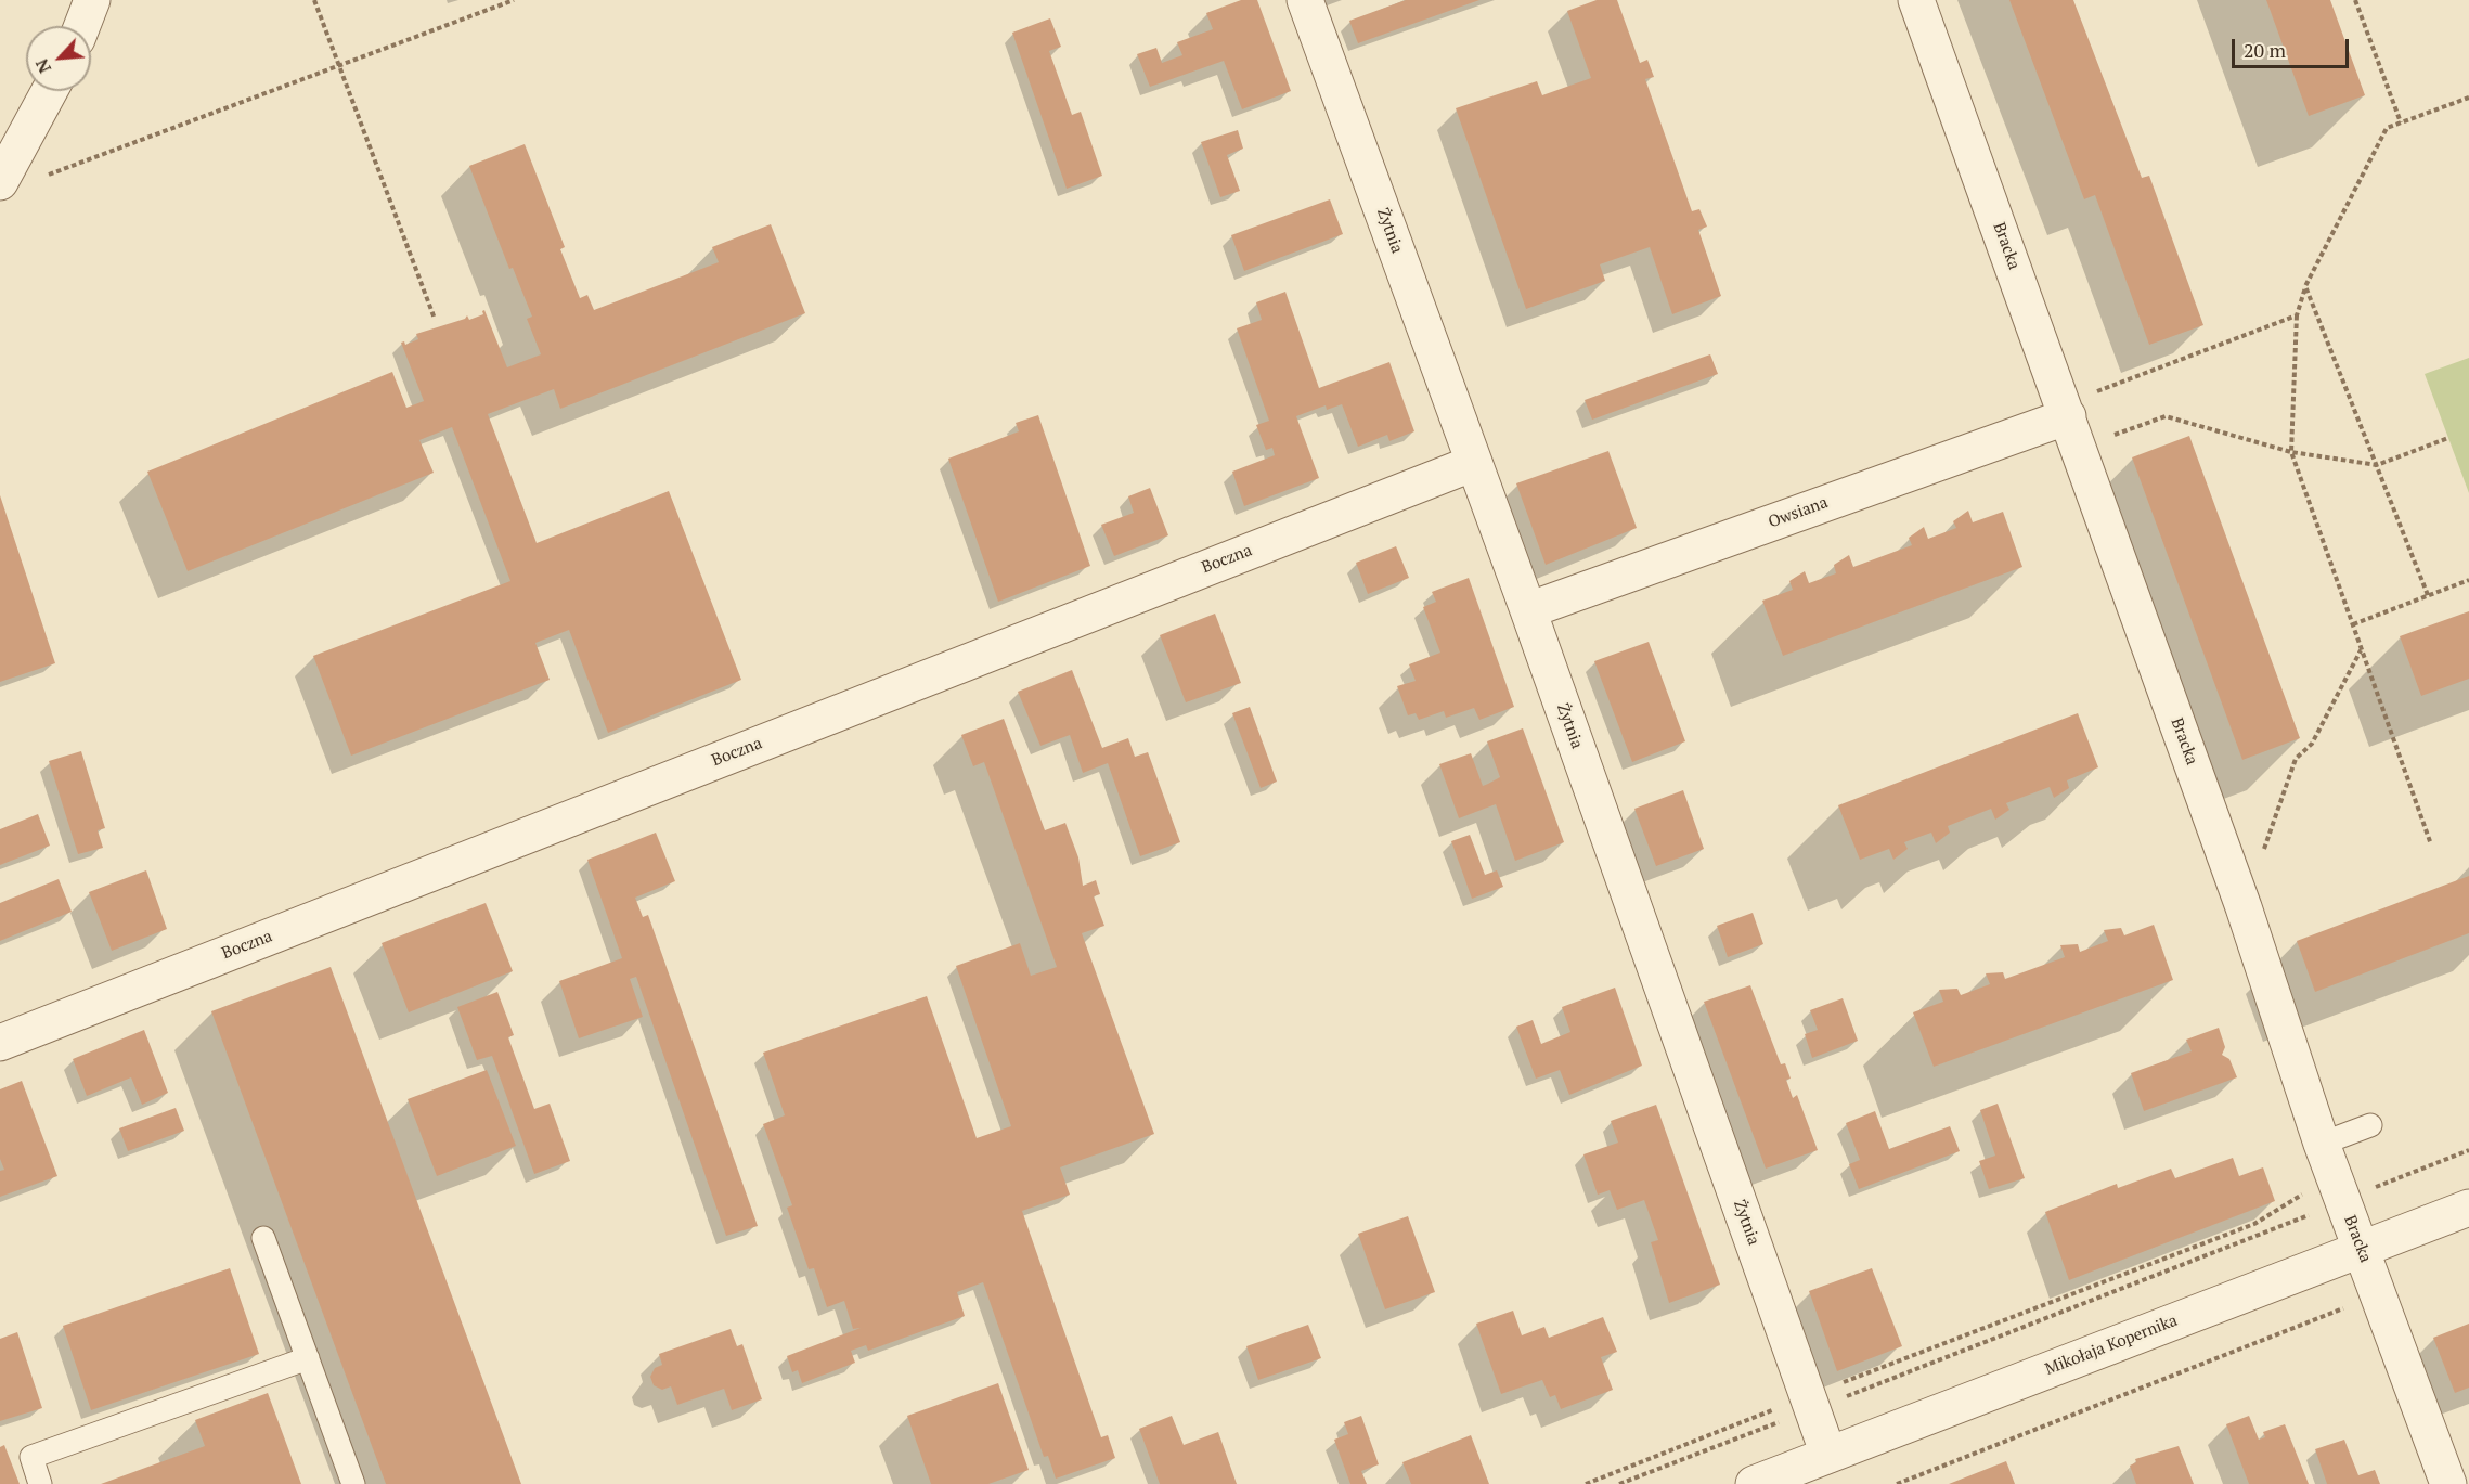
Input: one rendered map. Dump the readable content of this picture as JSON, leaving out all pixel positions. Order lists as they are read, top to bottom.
{
  "streets": {
    "street": [
      "Żytnia",
      "Bracka",
      "Owsiana",
      "Boczna",
      "Mikołaja Kopernika"
    ]
  },
  "crossings": [
    ["Żytnia", "Owsiana"],
    ["Żytnia", "Boczna"],
    ["Żytnia", "Mikołaja Kopernika"],
    ["Bracka", "Owsiana"],
    ["Bracka", "Mikołaja Kopernika"]
  ],
  "scale_bar": "20 m",
  "north": "bottom left"
}
